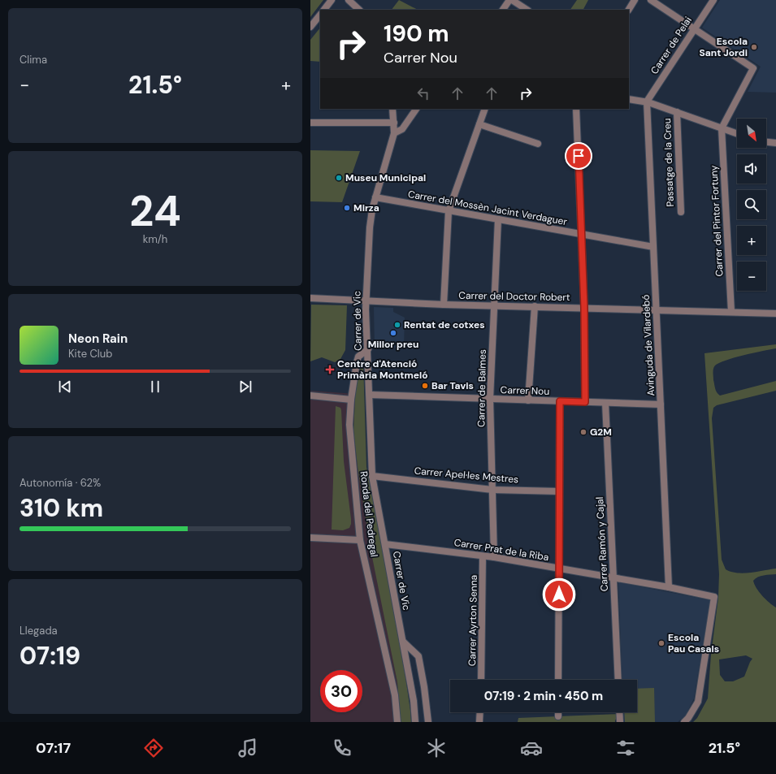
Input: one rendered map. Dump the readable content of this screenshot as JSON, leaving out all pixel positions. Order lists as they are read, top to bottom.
{
  "streets": {
    "street": [
      "Carrer de Pelai",
      "Passatge de la Creu",
      "Carrer del Mossèn Jacint Verdaguer",
      "Carrer del Pintor Fortuny",
      "Carrer del Doctor Robert",
      "Carrer de Vic",
      "Avinguda de Vilardebó",
      "Carrer de Balmes",
      "Carrer Nou",
      "Carrer Apel·les Mestres",
      "Ronda del Pedregal",
      "Carrer Ramón y Cajal",
      "Carrer Prat de la Riba",
      "Carrer Ayrton Senna"
    ]
  },
  "crossings": [
    ["Carrer de Pelai", "Avinguda de Vilardebó"],
    ["Carrer del Mossèn Jacint Verdaguer", "Carrer de Vic"],
    ["Carrer del Mossèn Jacint Verdaguer", "Avinguda de Vilardebó"],
    ["Carrer del Mossèn Jacint Verdaguer", "Carrer de Balmes"],
    ["Carrer del Pintor Fortuny", "Carrer del Doctor Robert"],
    ["Carrer del Doctor Robert", "Carrer de Vic"],
    ["Carrer del Doctor Robert", "Avinguda de Vilardebó"],
    ["Carrer del Doctor Robert", "Carrer de Balmes"],
    ["Carrer de Vic", "Carrer Nou"],
    ["Carrer de Vic", "Carrer Apel·les Mestres"],
    ["Carrer de Vic", "Ronda del Pedregal"],
    ["Carrer de Vic", "Carrer Prat de la Riba"],
    ["Avinguda de Vilardebó", "Carrer Nou"],
    ["Avinguda de Vilardebó", "Carrer Prat de la Riba"],
    ["Carrer de Balmes", "Carrer Nou"],
    ["Carrer de Balmes", "Carrer Apel·les Mestres"],
    ["Carrer de Balmes", "Carrer Prat de la Riba"],
    ["Carrer Nou", "Carrer Ramón y Cajal"],
    ["Carrer Ramón y Cajal", "Carrer Prat de la Riba"],
    ["Carrer Prat de la Riba", "Carrer Ayrton Senna"]
  ],
  "places": {
    "other": [
      "Escola Sant Jordi",
      "Museu Municipal",
      "Mirza",
      "Rentat de cotxes",
      "Millor preu",
      "Bar Tavis",
      "G2M",
      "Escola Pau Casals"
    ],
    "health": ["Centre d'Atenció Primària Montmeló"]
  },
  "north": "bottom right",
  "page": {
    "tile": [
      "Clima",
      ["24", "km/h"],
      ["Autonomía · 62%", "310 km"],
      ["Llegada", "07:19"]
    ],
    "turn": ["190 m", "Carrer Nou"],
    "heat": ["−", "21.5°", "+"],
    "map_buttons": ["+", "−"],
    "song": ["Neon Rain", "Kite Club"],
    "limit": "30",
    "trip": "07:19 · 2 min · 450 m",
    "tabs": ["07:17", "21.5°"]
  }
}
